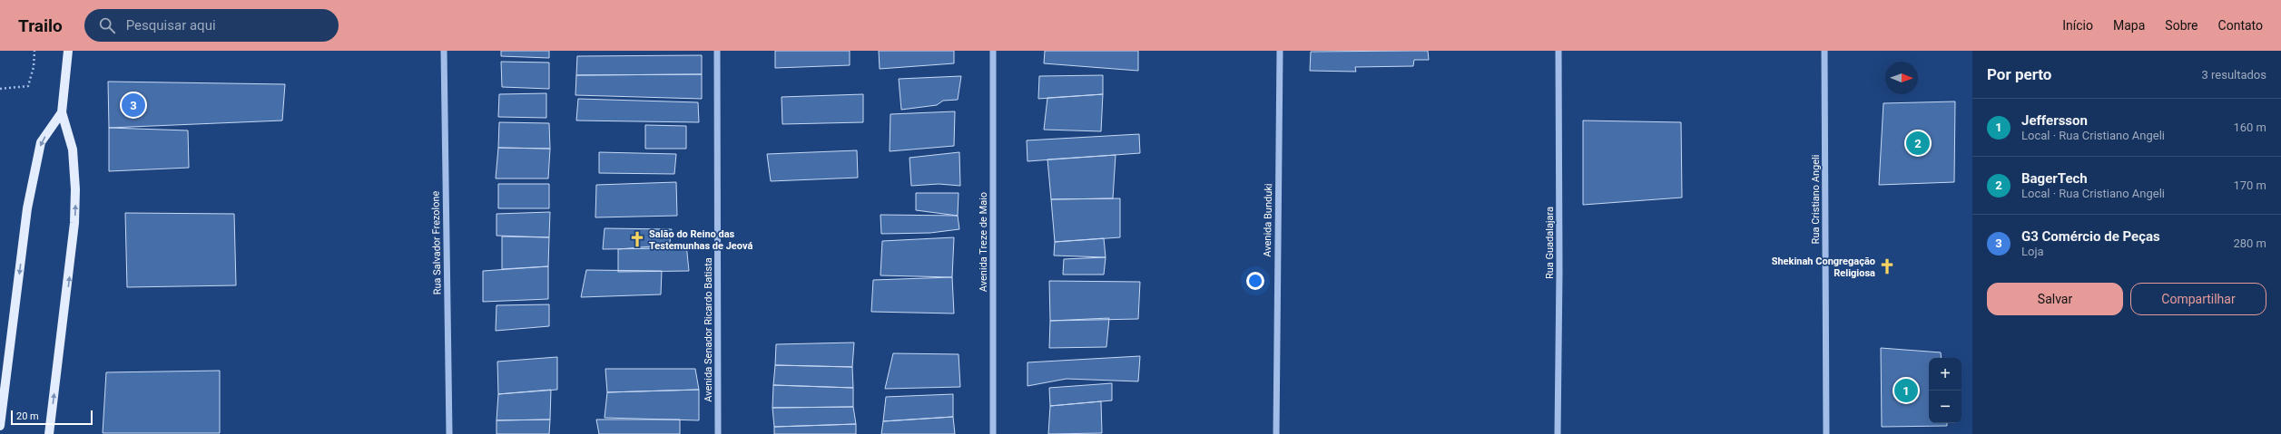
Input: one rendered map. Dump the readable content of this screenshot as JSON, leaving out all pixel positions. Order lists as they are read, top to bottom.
{
  "streets": {
    "street": [
      "Rua Cristiano Angeli",
      "Avenida Bunduki",
      "Avenida Treze de Maio",
      "Rua Salvador Frezolone",
      "Rua Guadalajara",
      "Avenida Senador Ricardo Batista"
    ]
  },
  "places": {
    "church": ["Salão do Reino das Testemunhas de Jeová", "Shekinah Congregação Religiosa"]
  },
  "scale_bar": "20 m",
  "north": "right",
  "page": {
    "header": "Trailo",
    "search": "Pesquisar aqui",
    "nav": [
      "Início",
      "Mapa",
      "Sobre",
      "Contato"
    ],
    "heading": ["Por perto", "3 resultados"],
    "pins": ["3", "2", "1"],
    "list": [
      {
        "mark": "1",
        "name": "Jeffersson",
        "note": "Local · Rua Cristiano Angeli",
        "value": "160 m"
      },
      {
        "mark": "2",
        "name": "BagerTech",
        "note": "Local · Rua Cristiano Angeli",
        "value": "170 m"
      },
      {
        "mark": "3",
        "name": "G3 Comércio de Peças",
        "note": "Loja",
        "value": "280 m"
      }
    ],
    "buttons": ["Salvar", "Compartilhar"],
    "map_buttons": ["+", "−"],
    "scale": "20 m"
  }
}
